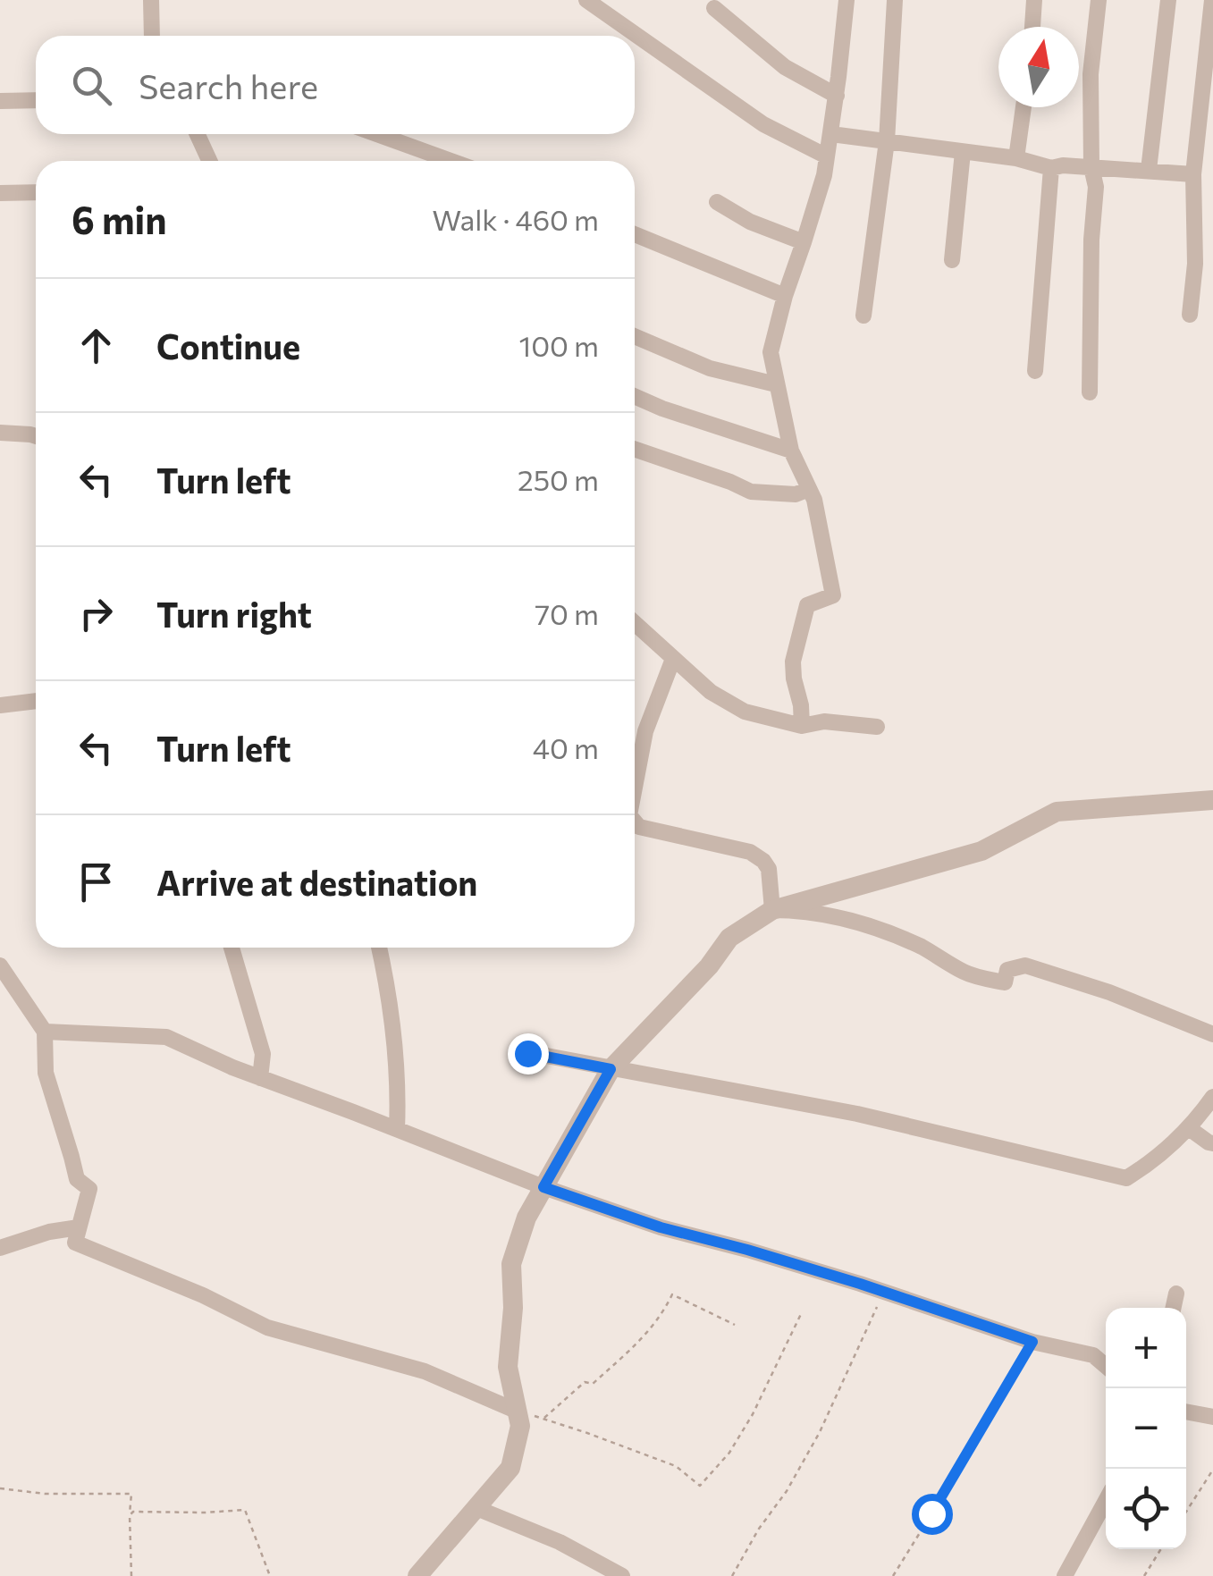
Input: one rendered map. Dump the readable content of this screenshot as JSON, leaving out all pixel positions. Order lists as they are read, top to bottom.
{
  "north": "top",
  "page": {
    "search": "Search here",
    "heading": ["6 min", "Walk · 460 m"],
    "list": [
      ["Continue", "100 m"],
      ["Turn left", "250 m"],
      ["Turn right", "70 m"],
      ["Turn left", "40 m"],
      "Arrive at destination"
    ],
    "map_buttons": ["+", "−"]
  }
}
